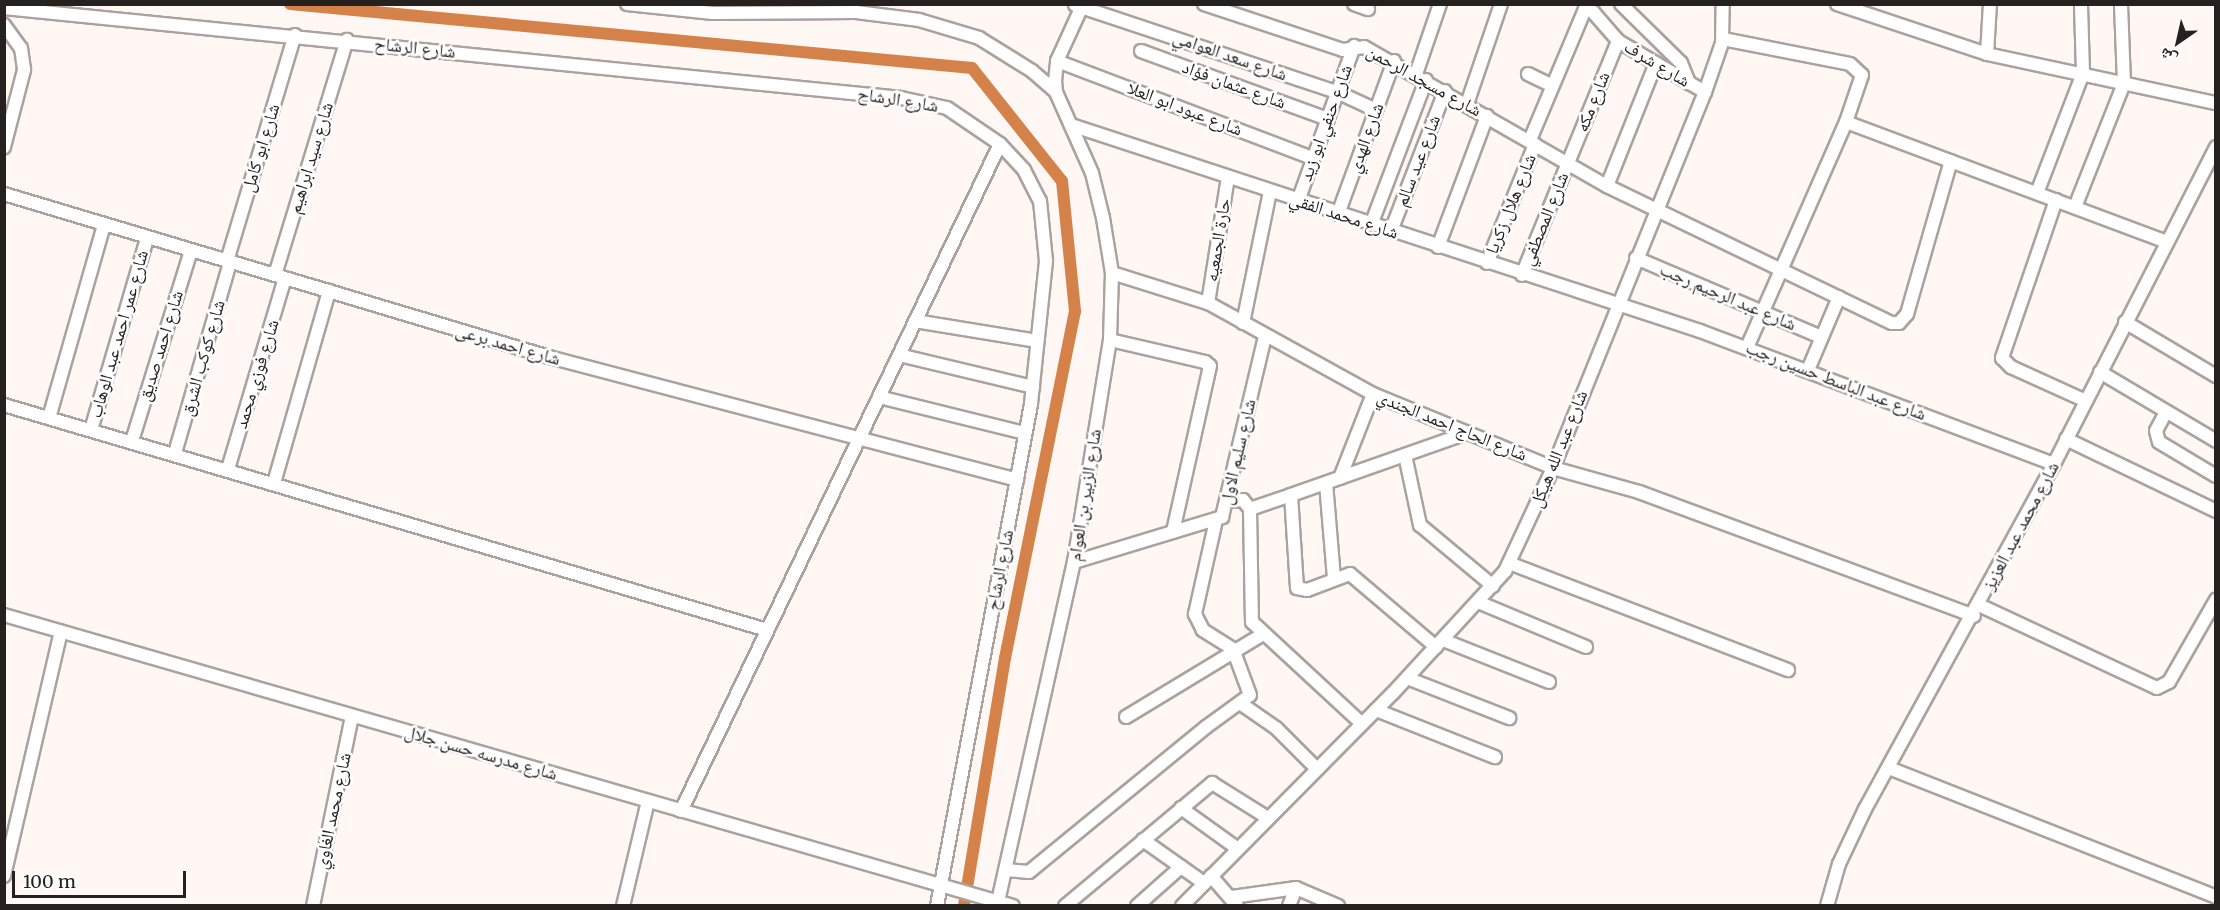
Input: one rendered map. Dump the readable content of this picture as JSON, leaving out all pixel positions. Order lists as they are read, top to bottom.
{
  "streets": {
    "street": [
      "شارع الرشاح",
      "شارع سعد العوامي",
      "شارع شرف",
      "شارع مسجد الرحمن",
      "شارع عثمان فؤاد",
      "شارع مكه",
      "شارع عبود ابو العلا",
      "شارع حنفي ابو زيد",
      "شارع الهدي",
      "شارع ابو كامل",
      "شارع سيد ابراهيم",
      "شارع عيد سالم",
      "شارع هلال زكريا",
      "شارع محمد الفقي",
      "شارع المصطفي",
      "حارة الجمعيه",
      "شارع عبد الرحيم رجب",
      "شارع عمر احمد عبد الوهاب",
      "شارع احمد برعى",
      "شارع احمد صديق",
      "شارع كوكب الشرق",
      "شارع فوزي محمد",
      "شارع عبد الباسط حسين رجب",
      "شارع الحاج احمد الجندي",
      "شارع عبد الله هيكل",
      "شارع سليم الاول",
      "شارع الزبير بن العوام",
      "شارع محمد عبد العزيز",
      "شارع مدرسه حسن جلال",
      "شارع محمد الغاوي"
    ]
  },
  "crossings": [
    ["شارع الرشاح", "شارع ابو كامل"],
    ["شارع الرشاح", "شارع سيد ابراهيم"],
    ["شارع الرشاح", "شارع احمد برعى"],
    ["شارع الرشاح", "شارع مدرسه حسن جلال"],
    ["شارع سعد العوامي", "شارع حنفي ابو زيد"],
    ["شارع سعد العوامي", "شارع الهدي"],
    ["شارع شرف", "شارع مكه"],
    ["شارع شرف", "شارع هلال زكريا"],
    ["شارع شرف", "شارع عبد الله هيكل"],
    ["شارع مسجد الرحمن", "شارع مكه"],
    ["شارع مسجد الرحمن", "شارع حنفي ابو زيد"],
    ["شارع مسجد الرحمن", "شارع الهدي"],
    ["شارع مسجد الرحمن", "شارع عيد سالم"],
    ["شارع مسجد الرحمن", "شارع هلال زكريا"],
    ["شارع مسجد الرحمن", "شارع المصطفي"],
    ["شارع مسجد الرحمن", "شارع عبد الله هيكل"],
    ["شارع عثمان فؤاد", "شارع حنفي ابو زيد"],
    ["شارع مكه", "شارع المصطفي"],
    ["شارع عبود ابو العلا", "شارع حنفي ابو زيد"],
    ["شارع حنفي ابو زيد", "شارع محمد الفقي"],
    ["شارع الهدي", "شارع محمد الفقي"],
    ["شارع ابو كامل", "شارع احمد برعى"],
    ["شارع ابو كامل", "شارع كوكب الشرق"],
    ["شارع سيد ابراهيم", "شارع احمد برعى"],
    ["شارع سيد ابراهيم", "شارع فوزي محمد"],
    ["شارع عيد سالم", "شارع محمد الفقي"],
    ["شارع هلال زكريا", "شارع محمد الفقي"],
    ["شارع محمد الفقي", "شارع المصطفي"],
    ["شارع محمد الفقي", "حارة الجمعيه"],
    ["شارع محمد الفقي", "شارع عبد الباسط حسين رجب"],
    ["شارع محمد الفقي", "شارع عبد الله هيكل"],
    ["شارع محمد الفقي", "شارع الزبير بن العوام"],
    ["حارة الجمعيه", "شارع الحاج احمد الجندي"],
    ["شارع عبد الرحيم رجب", "شارع عبد الله هيكل"],
    ["شارع عمر احمد عبد الوهاب", "شارع احمد برعى"],
    ["شارع احمد برعى", "شارع احمد صديق"],
    ["شارع احمد برعى", "شارع كوكب الشرق"],
    ["شارع احمد برعى", "شارع فوزي محمد"],
    ["شارع عبد الباسط حسين رجب", "شارع عبد الله هيكل"],
    ["شارع عبد الباسط حسين رجب", "شارع محمد عبد العزيز"],
    ["شارع الحاج احمد الجندي", "شارع عبد الله هيكل"],
    ["شارع الحاج احمد الجندي", "شارع سليم الاول"],
    ["شارع الحاج احمد الجندي", "شارع الزبير بن العوام"],
    ["شارع الحاج احمد الجندي", "شارع محمد عبد العزيز"],
    ["شارع سليم الاول", "شارع الزبير بن العوام"],
    ["شارع الزبير بن العوام", "شارع مدرسه حسن جلال"],
    ["شارع مدرسه حسن جلال", "شارع محمد الغاوي"]
  ],
  "scale_bar": "100 m",
  "north": "bottom left"
}
